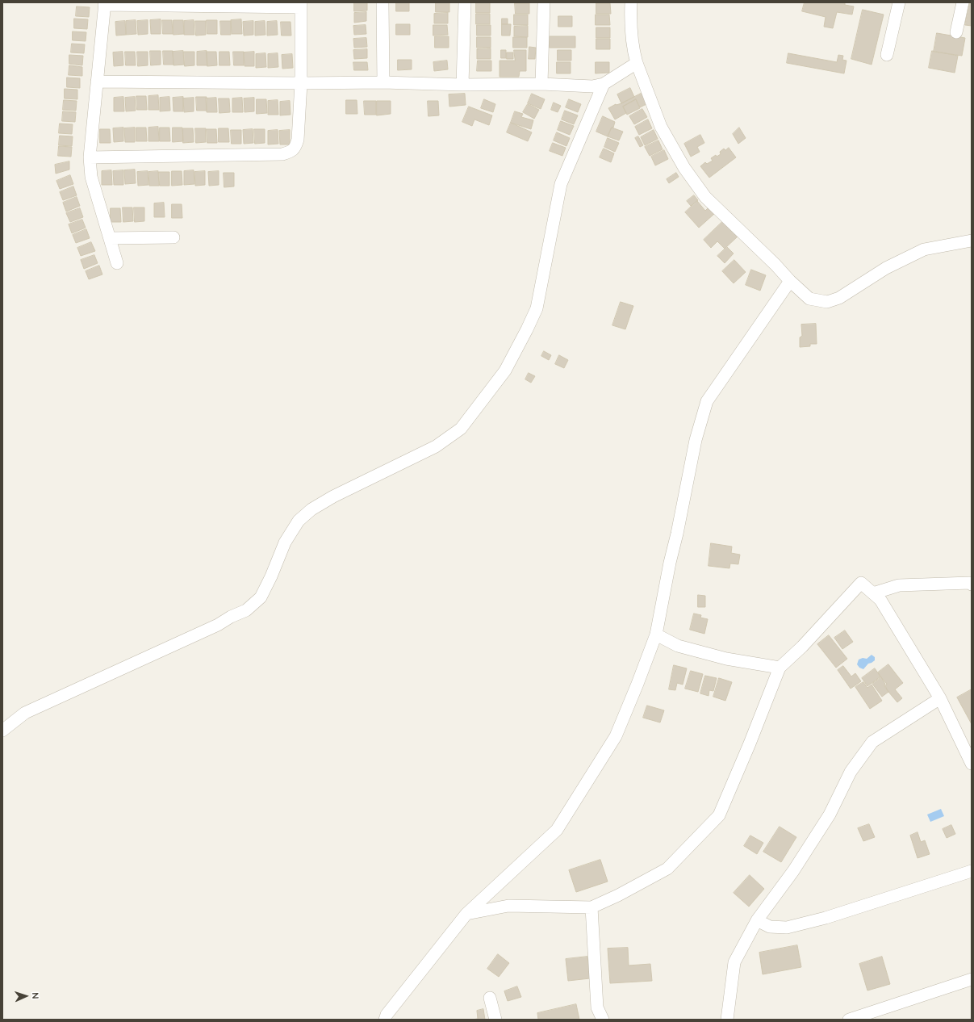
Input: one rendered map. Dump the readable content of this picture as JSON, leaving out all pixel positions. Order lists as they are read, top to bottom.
{
  "north": "right"
}
